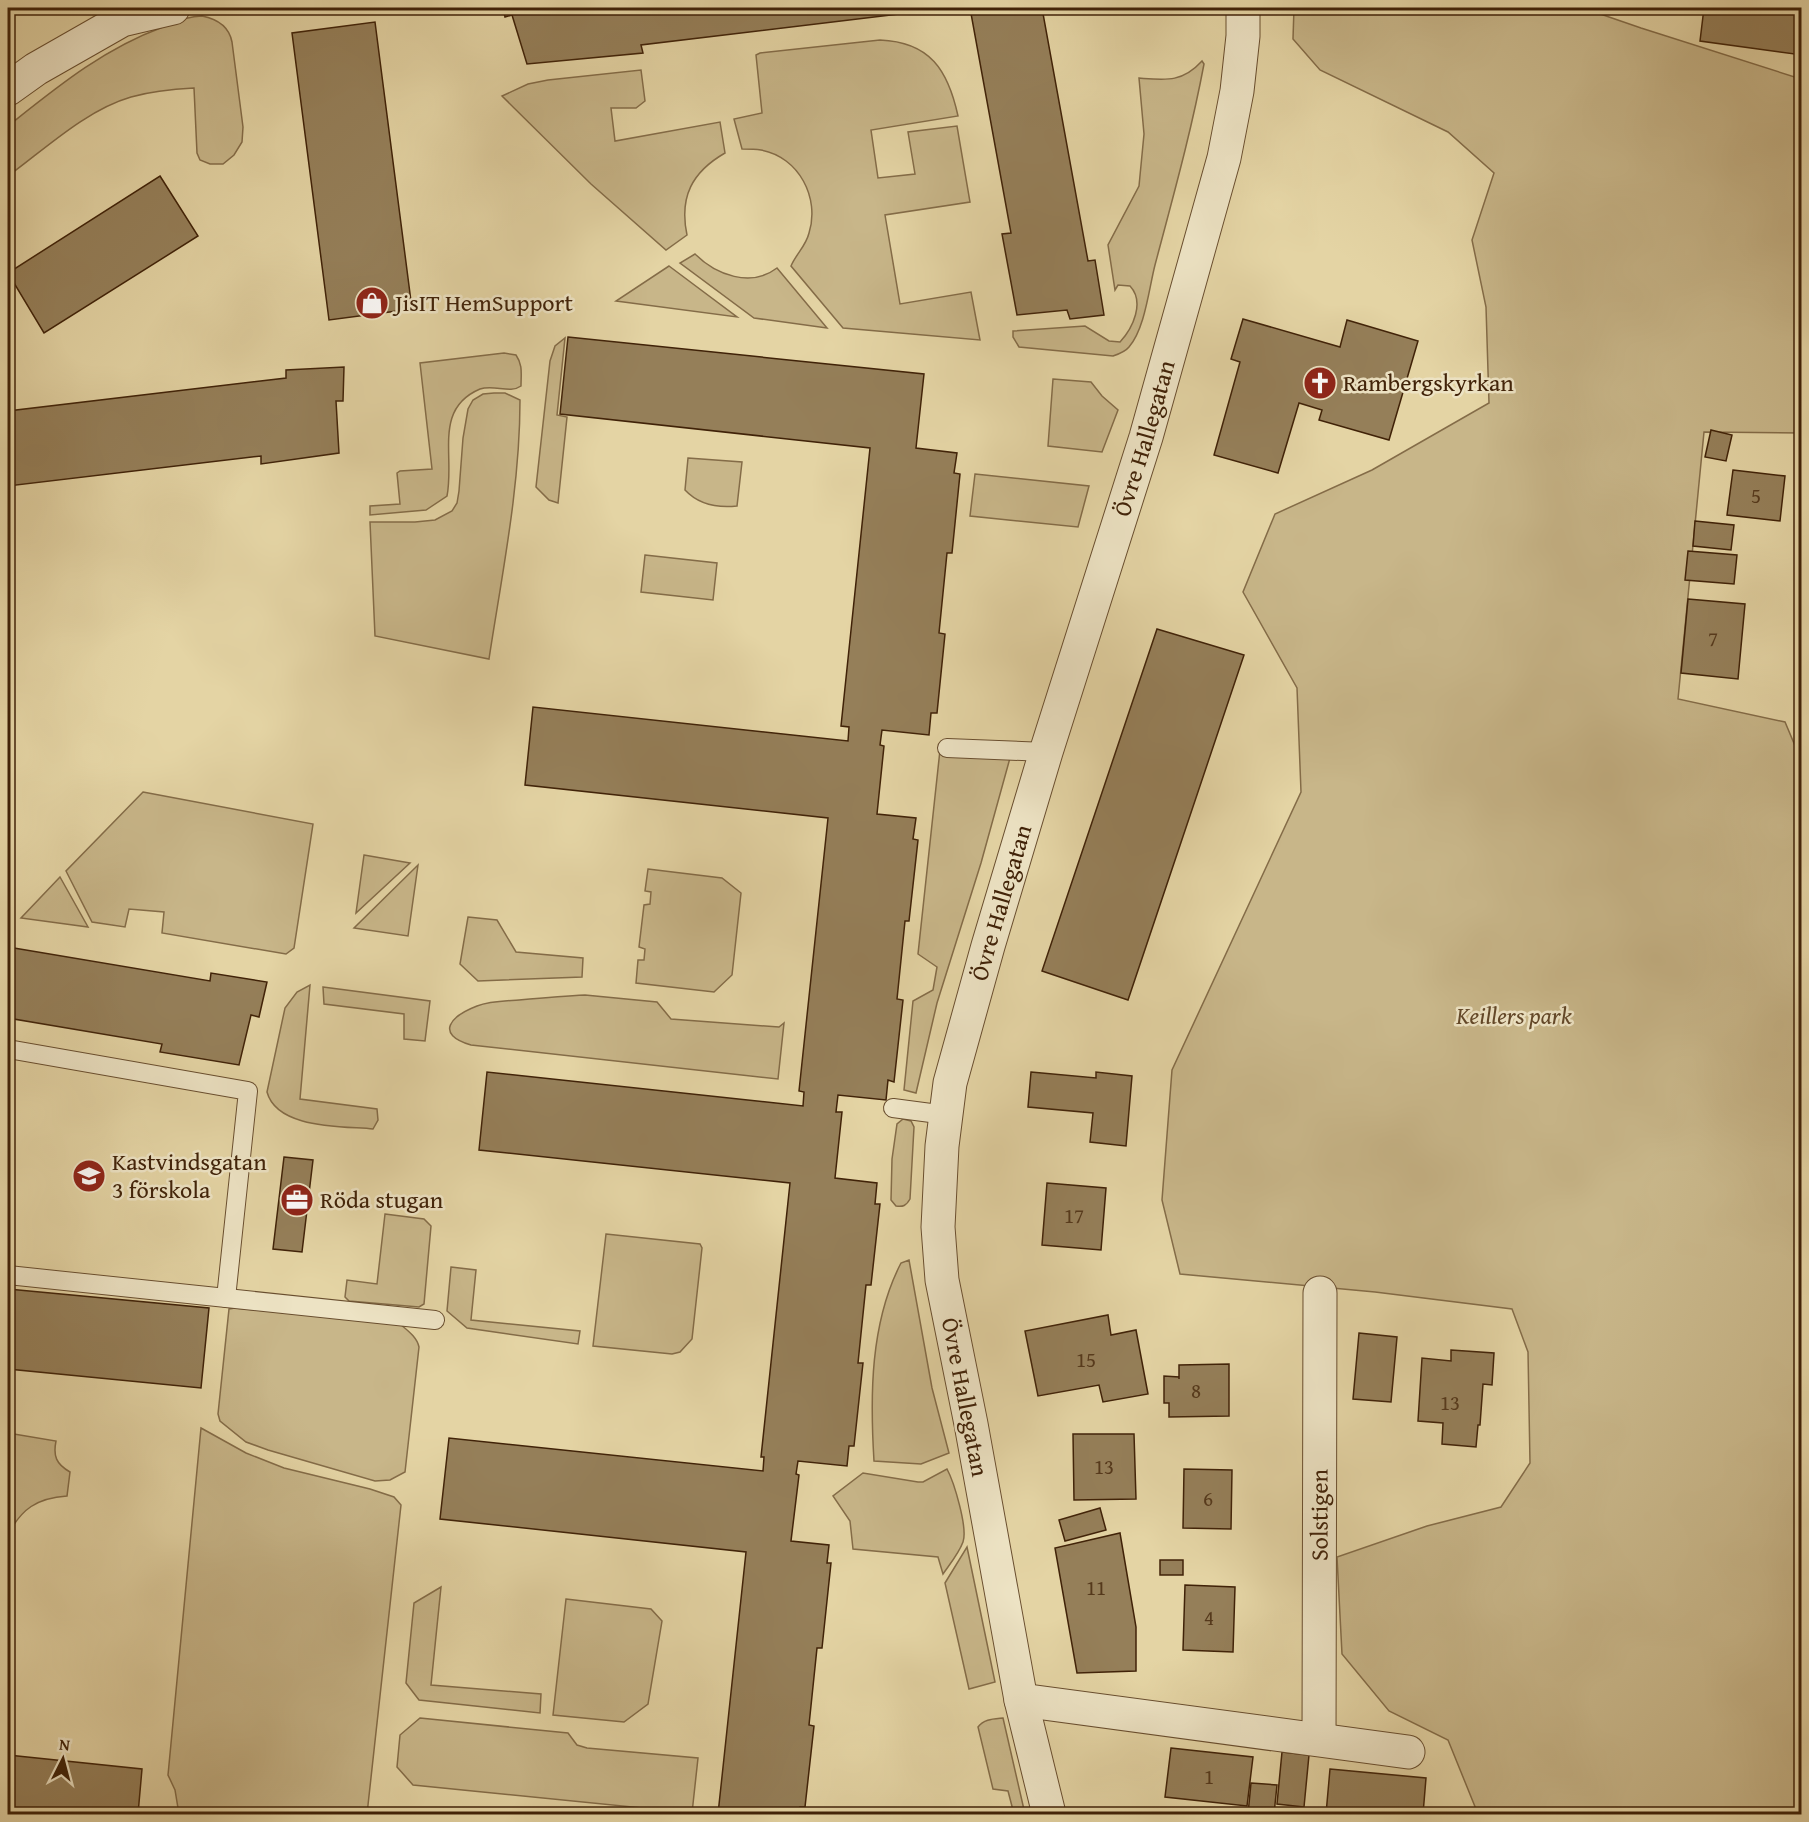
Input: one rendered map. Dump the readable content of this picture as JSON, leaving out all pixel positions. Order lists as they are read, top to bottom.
{
  "streets": {
    "street": ["Övre Hallegatan", "Solstigen"]
  },
  "parks": ["Keillers park"],
  "places": {
    "shop": ["JisIT HemSupport"],
    "church": ["Rambergskyrkan"],
    "school or university": ["Kastvindsgatan 3 förskola"],
    "office": ["Röda stugan"]
  },
  "house_numbers": [
    "5",
    "7",
    "17",
    "15",
    "8",
    "13",
    "13",
    "6",
    "11",
    "4",
    "1"
  ],
  "north": "top"
}
